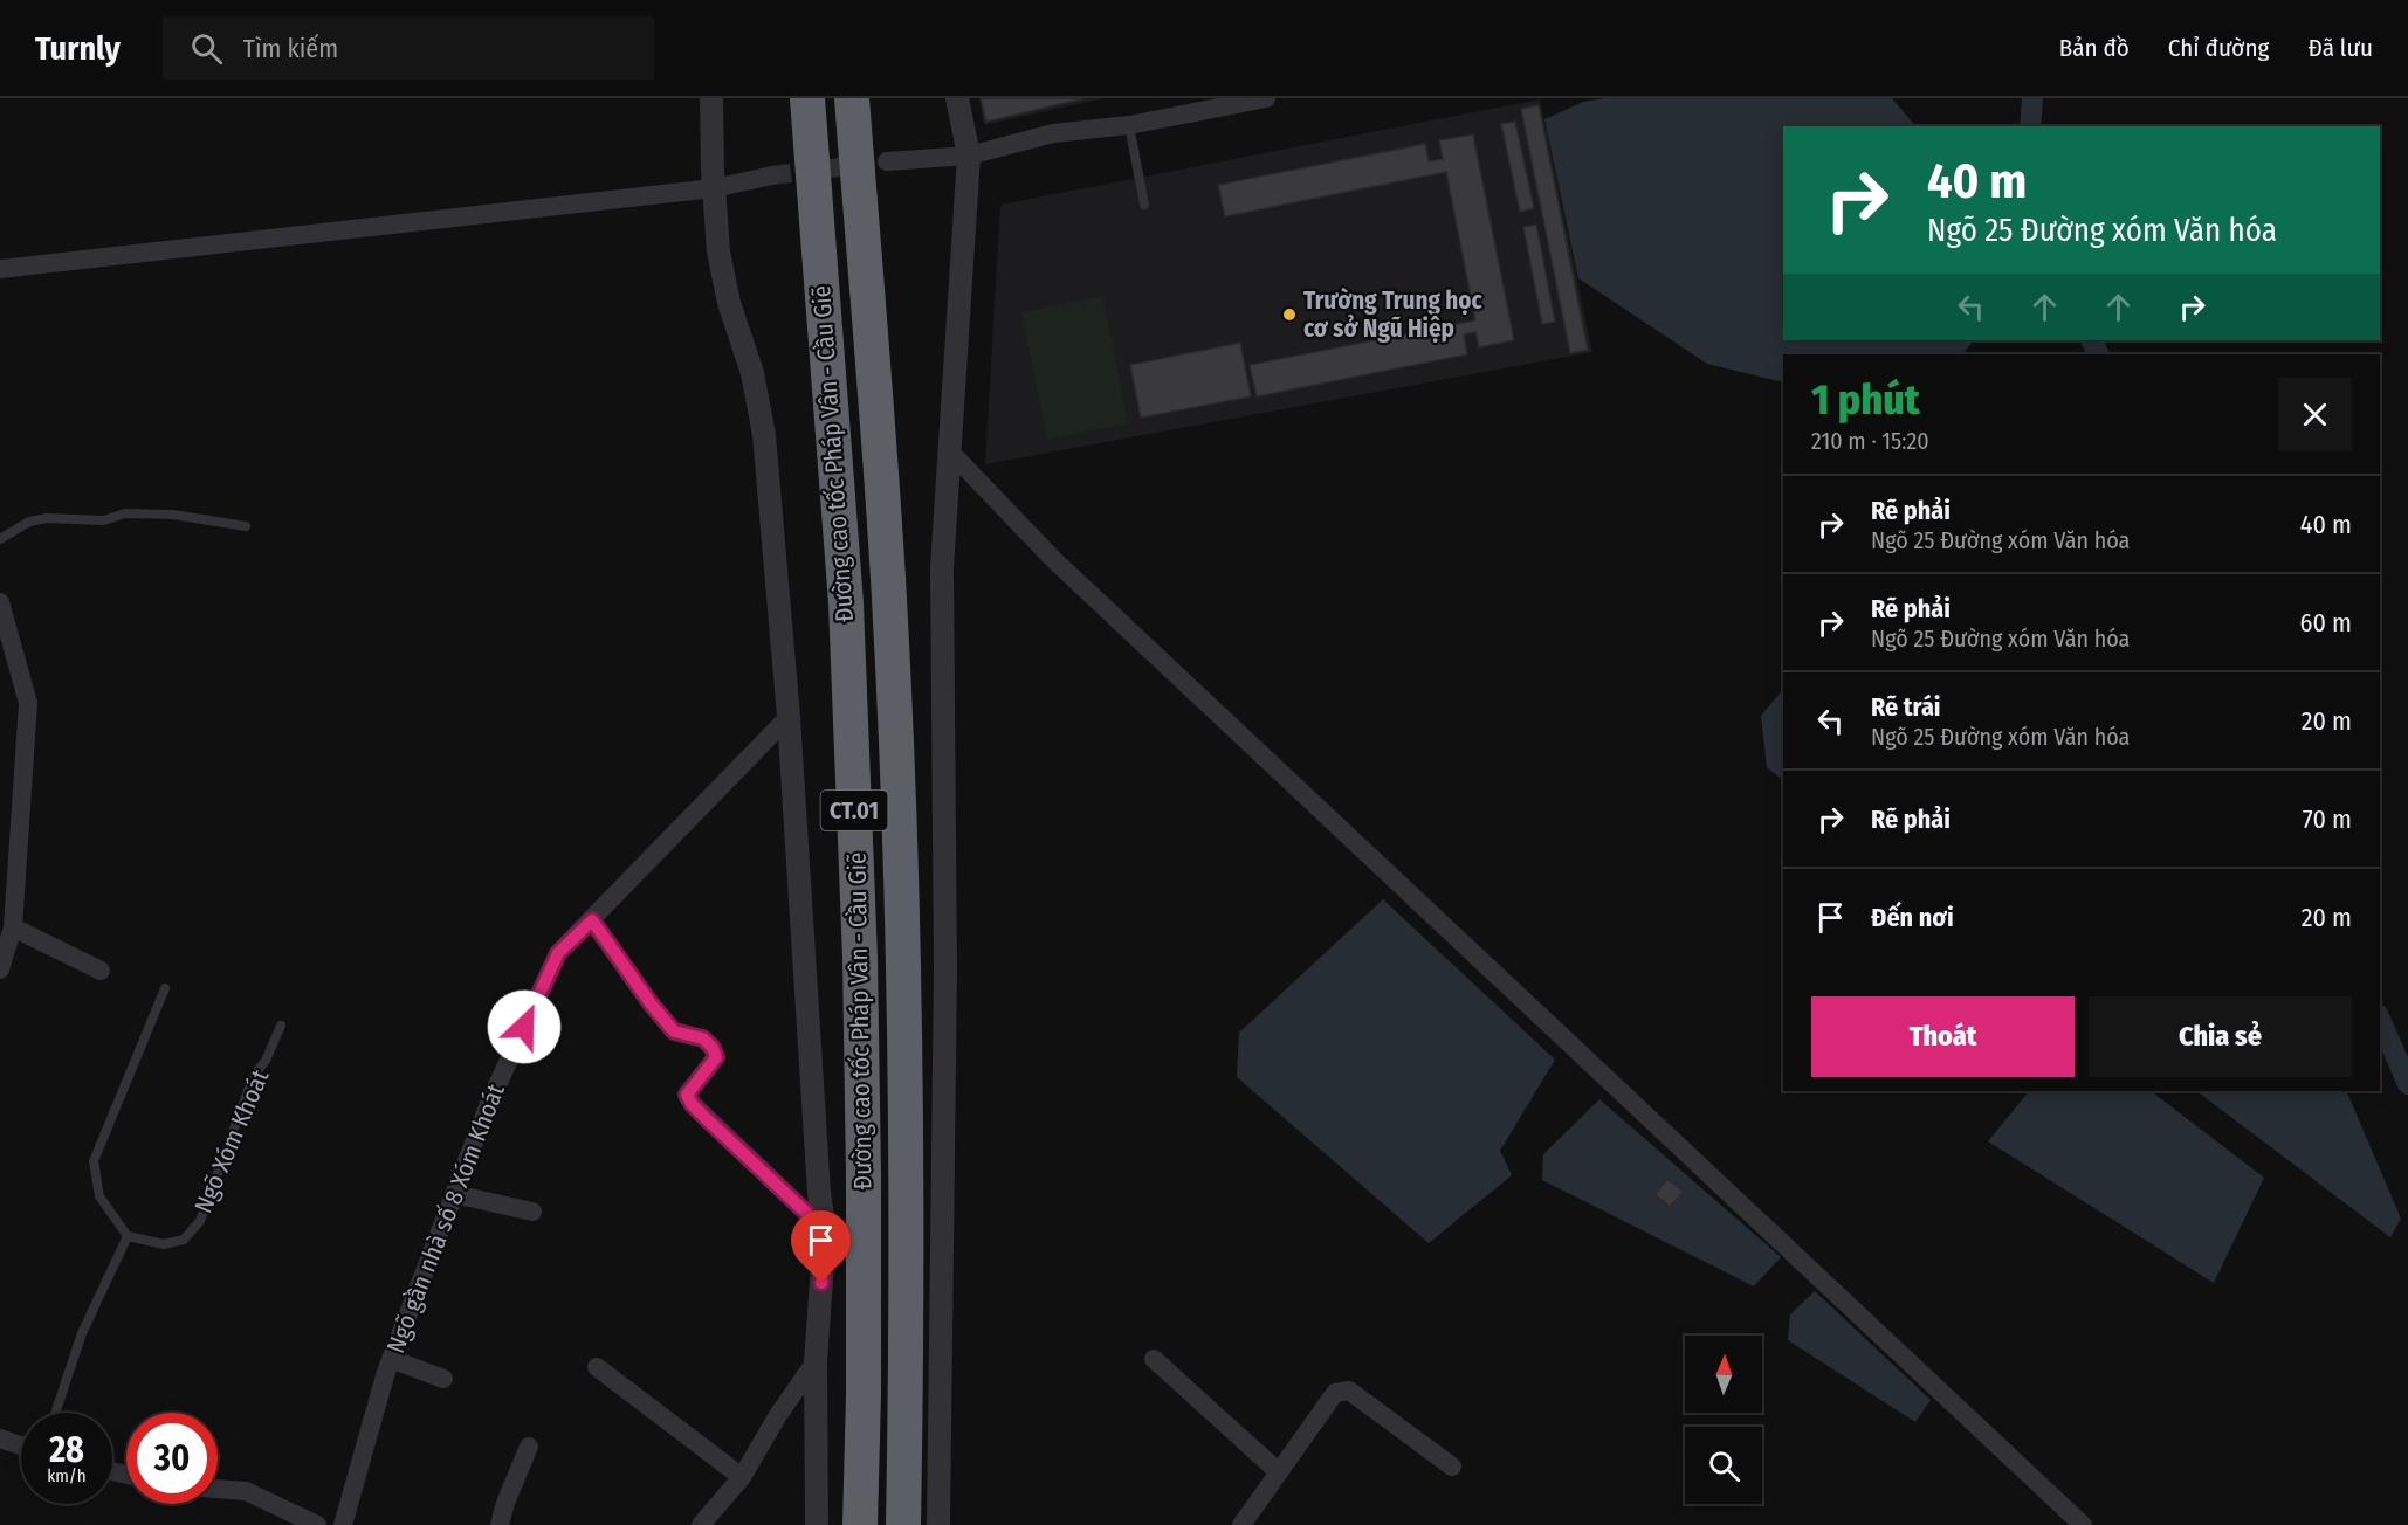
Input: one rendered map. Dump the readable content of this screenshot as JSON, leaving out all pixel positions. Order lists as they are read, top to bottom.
{
  "streets": {
    "highway": ["Đường cao tốc Pháp Vân - Cầu Giẽ", "CT.01"],
    "street": ["Ngõ gần nhà số 8 Xóm Khoát"],
    "lane": ["Ngõ Xóm Khoát"]
  },
  "places": ["Trường Trung học cơ sở Ngũ Hiệp"],
  "north": "top",
  "page": {
    "header": "Turnly",
    "search": "Tìm kiếm",
    "nav": ["Bản đồ", "Chỉ đường", "Đã lưu"],
    "turn": ["40 m", "Ngõ 25 Đường xóm Văn hóa"],
    "heading": ["1 phút", "210 m · 15:20"],
    "list": [
      {
        "name": "Rẽ phải",
        "note": "Ngõ 25 Đường xóm Văn hóa",
        "value": "40 m"
      },
      {
        "name": "Rẽ phải",
        "note": "Ngõ 25 Đường xóm Văn hóa",
        "value": "60 m"
      },
      {
        "name": "Rẽ trái",
        "note": "Ngõ 25 Đường xóm Văn hóa",
        "value": "20 m"
      },
      {
        "name": "Rẽ phải",
        "value": "70 m"
      },
      {
        "name": "Đến nơi",
        "value": "20 m"
      }
    ],
    "buttons": ["Thoát", "Chia sẻ"],
    "speed": "28 km/h",
    "limit": "30"
  }
}
